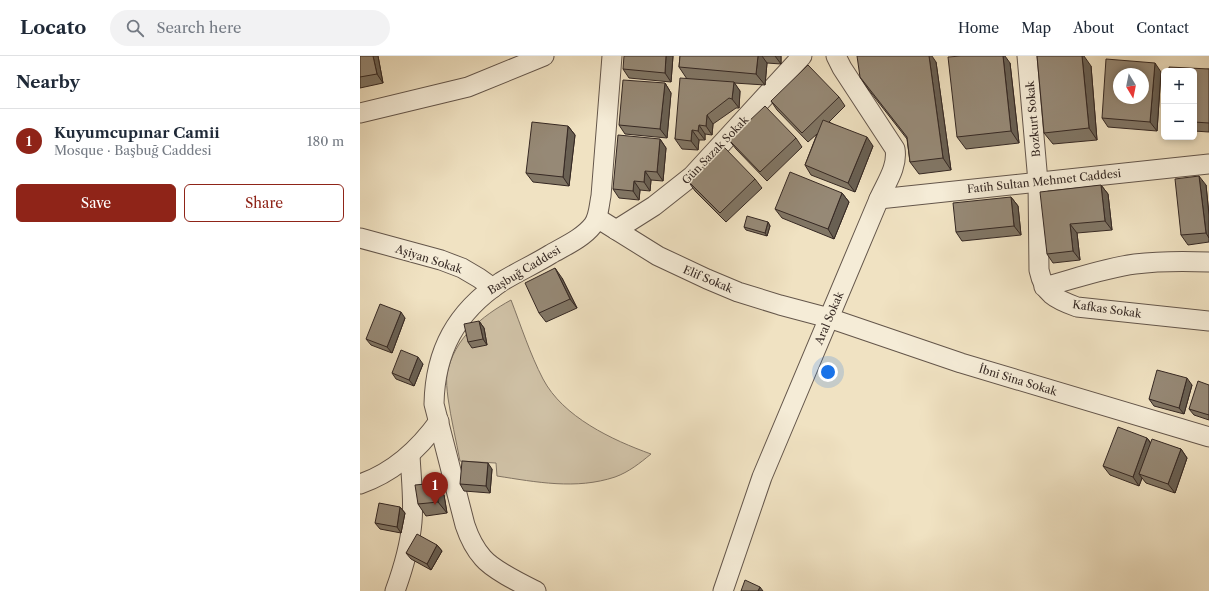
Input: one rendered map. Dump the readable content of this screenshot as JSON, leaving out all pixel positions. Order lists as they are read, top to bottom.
{
  "streets": {
    "street": [
      "Bozkurt Sokak",
      "Gün Sazak Sokak",
      "Fatih Sultan Mehmet Caddesi",
      "Aşiyan Sokak",
      "Başbuğ Caddesi",
      "Elif Sokak",
      "Kafkas Sokak",
      "Aral Sokak",
      "İbni Sina Sokak"
    ]
  },
  "crossings": [
    ["Bozkurt Sokak", "Fatih Sultan Mehmet Caddesi"],
    ["Gün Sazak Sokak", "Elif Sokak"],
    ["Fatih Sultan Mehmet Caddesi", "Aral Sokak"],
    ["Aşiyan Sokak", "Başbuğ Caddesi"],
    ["Başbuğ Caddesi", "Elif Sokak"],
    ["Elif Sokak", "Aral Sokak"],
    ["Elif Sokak", "İbni Sina Sokak"],
    ["Aral Sokak", "İbni Sina Sokak"]
  ],
  "north": "bottom",
  "page": {
    "header": "Locato",
    "search": "Search here",
    "nav": [
      "Home",
      "Map",
      "About",
      "Contact"
    ],
    "heading": "Nearby",
    "map_buttons": ["+", "−"],
    "list": [
      {
        "mark": "1",
        "name": "Kuyumcupınar Camii",
        "note": "Mosque · Başbuğ Caddesi",
        "value": "180 m"
      }
    ],
    "buttons": ["Save", "Share"],
    "pins": "1"
  }
}
